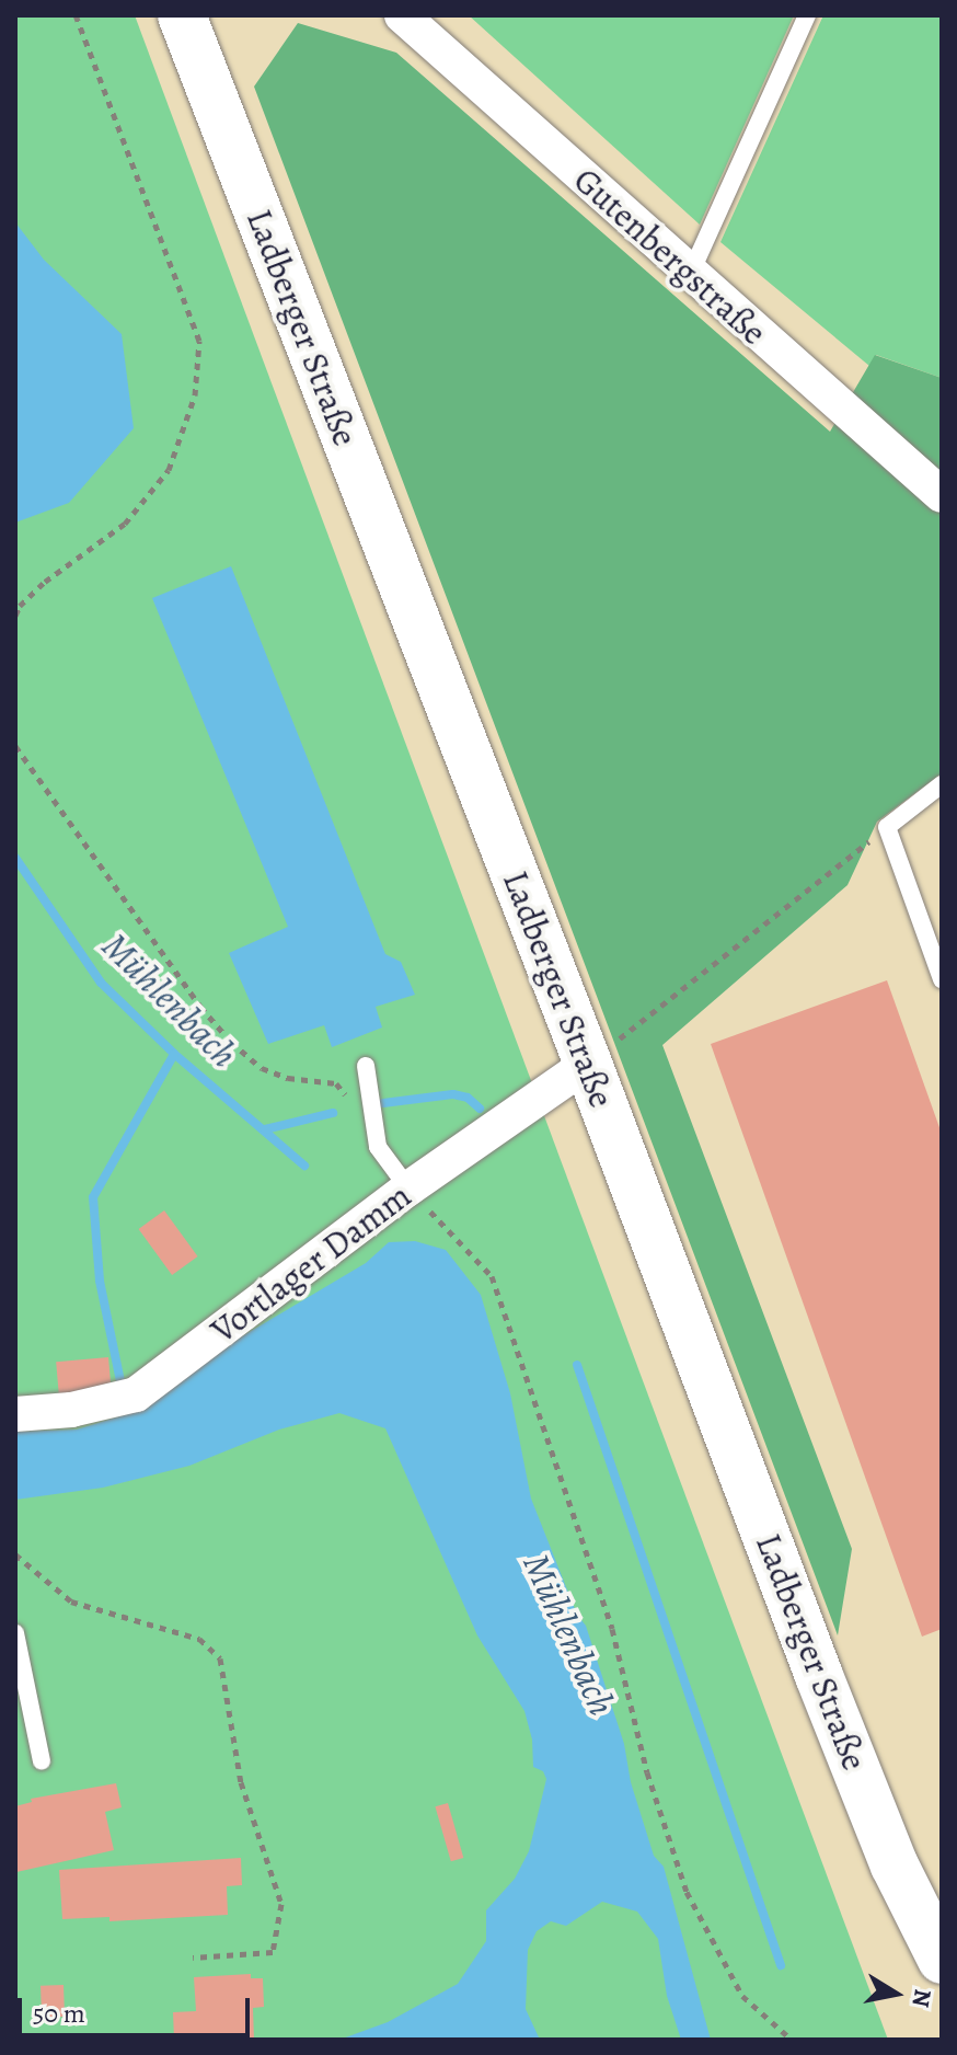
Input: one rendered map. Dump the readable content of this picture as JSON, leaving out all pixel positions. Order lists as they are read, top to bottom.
{
  "streets": {
    "main road": ["Ladberger Straße"],
    "street": ["Gutenbergstraße", "Vortlager Damm"]
  },
  "crossings": [
    ["Ladberger Straße", "Vortlager Damm"]
  ],
  "water": ["Mühlenbach"],
  "scale_bar": "50 m",
  "north": "right"
}
